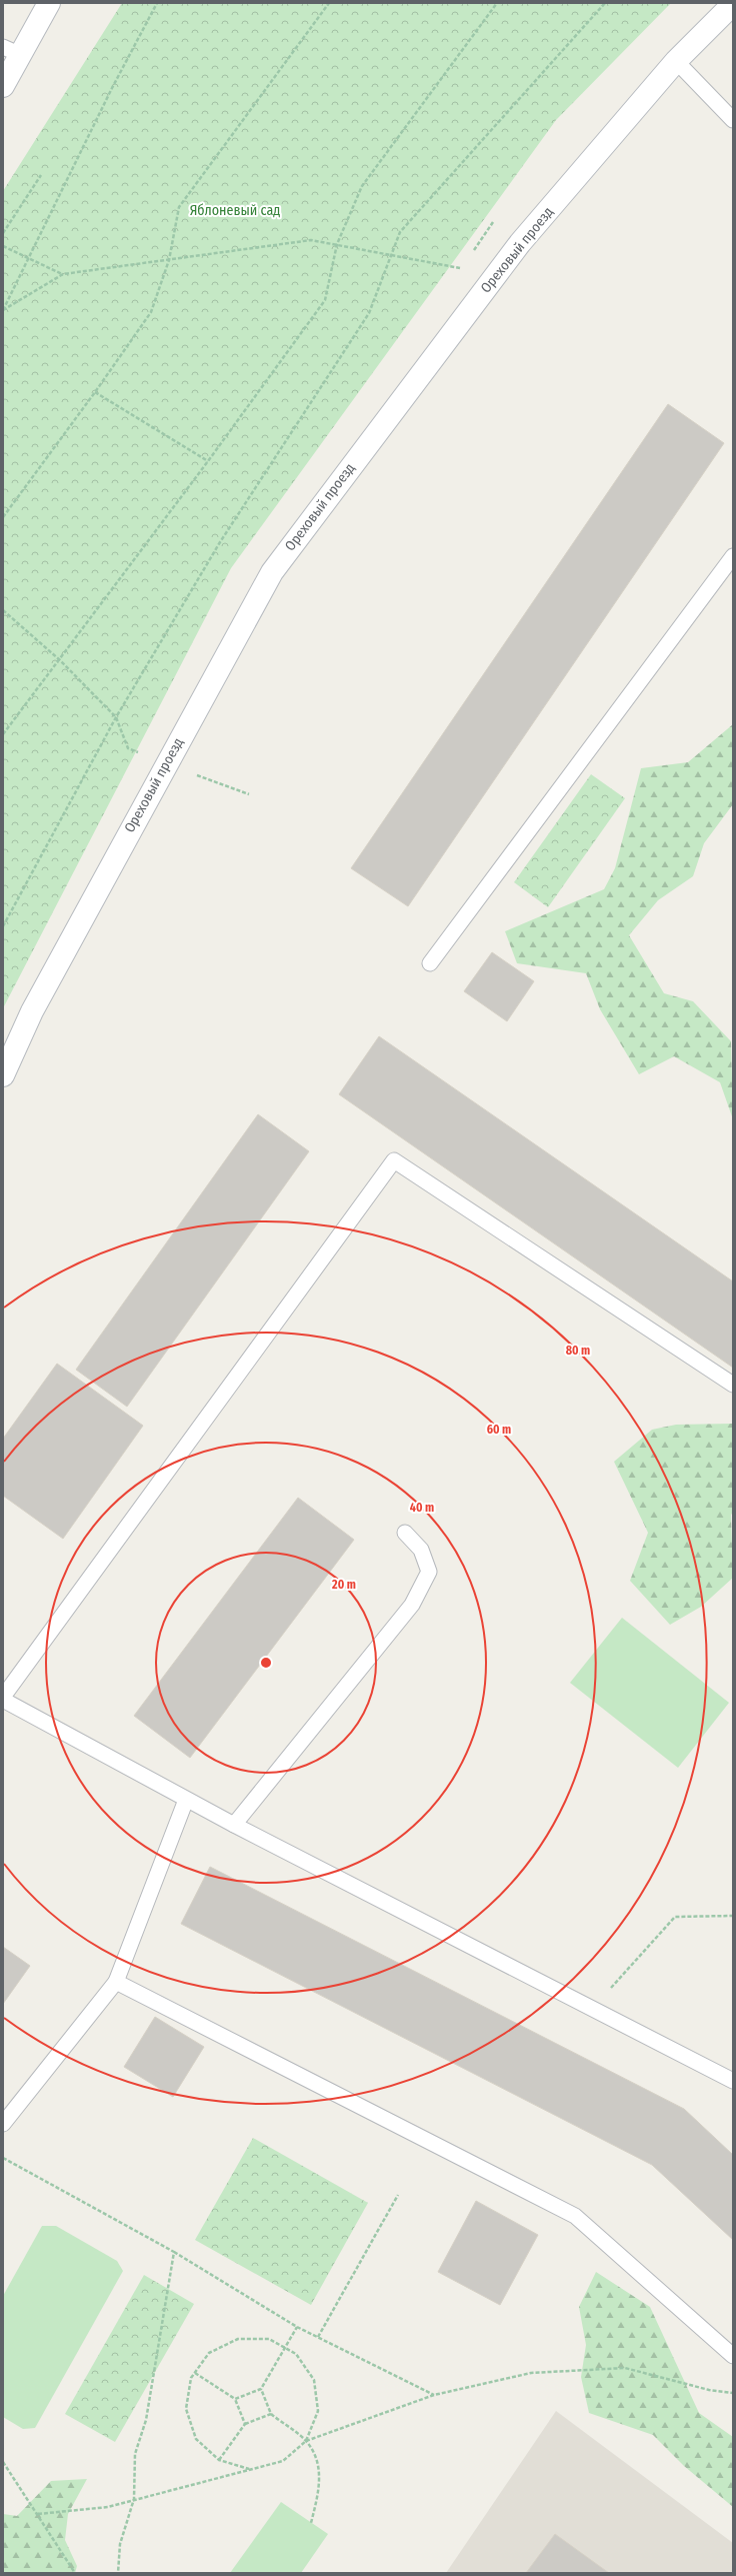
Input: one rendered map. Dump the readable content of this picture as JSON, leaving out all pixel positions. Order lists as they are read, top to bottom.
{
  "streets": {
    "street": ["Ореховый проезд"]
  },
  "parks": ["Яблоневый сад"],
  "rings": [
    "80 m",
    "60 m",
    "40 m",
    "20 m"
  ]
}
